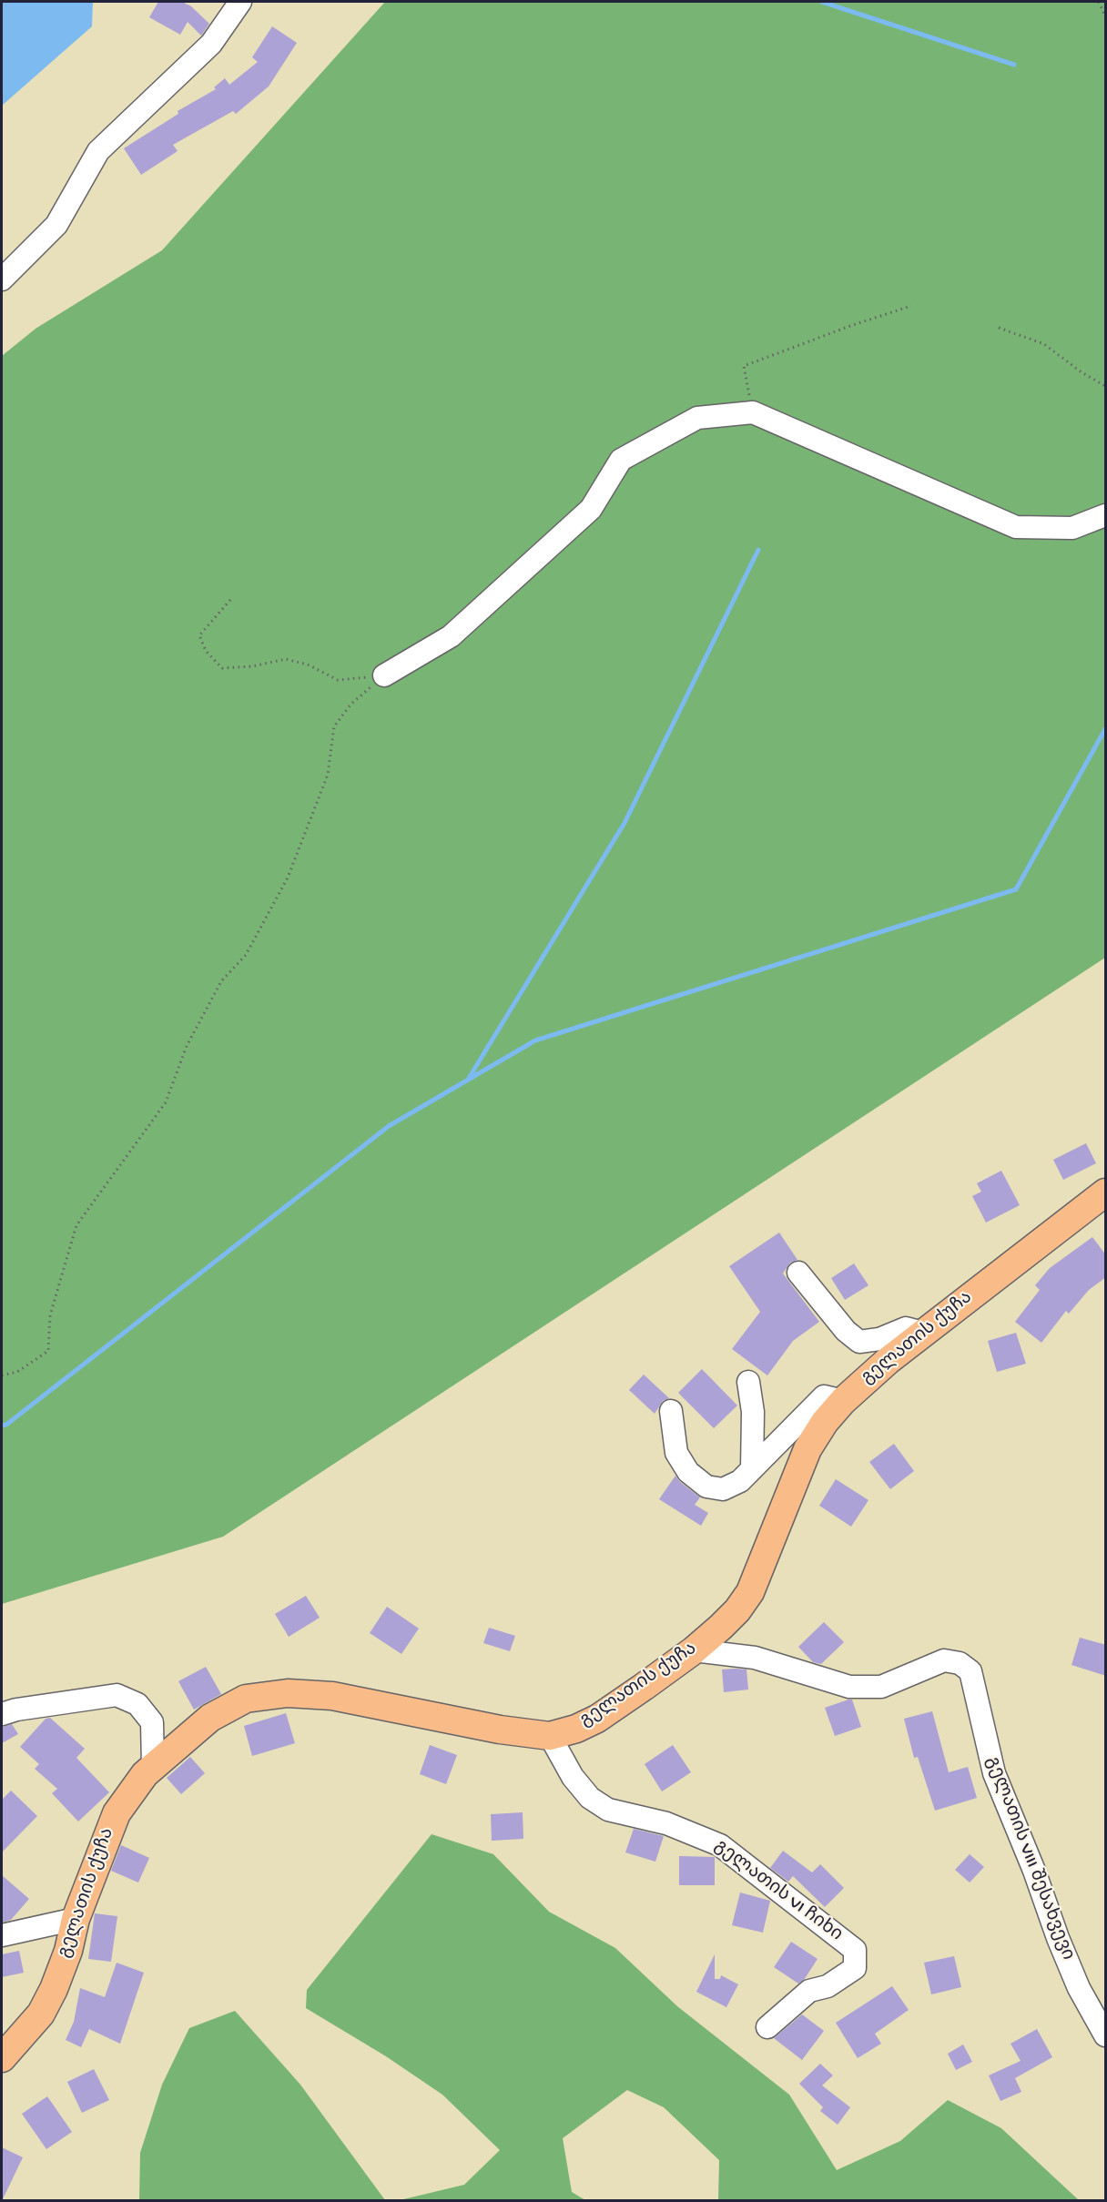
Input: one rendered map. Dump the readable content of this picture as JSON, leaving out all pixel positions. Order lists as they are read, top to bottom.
{
  "streets": {
    "main road": ["გელათის ქუჩა"],
    "street": ["გელათის VIII შესახვევი", "გელათის VI ჩიხი"]
  },
  "crossings": [
    ["გელათის ქუჩა", "გელათის VIII შესახვევი"],
    ["გელათის ქუჩა", "გელათის VI ჩიხი"]
  ]
}
